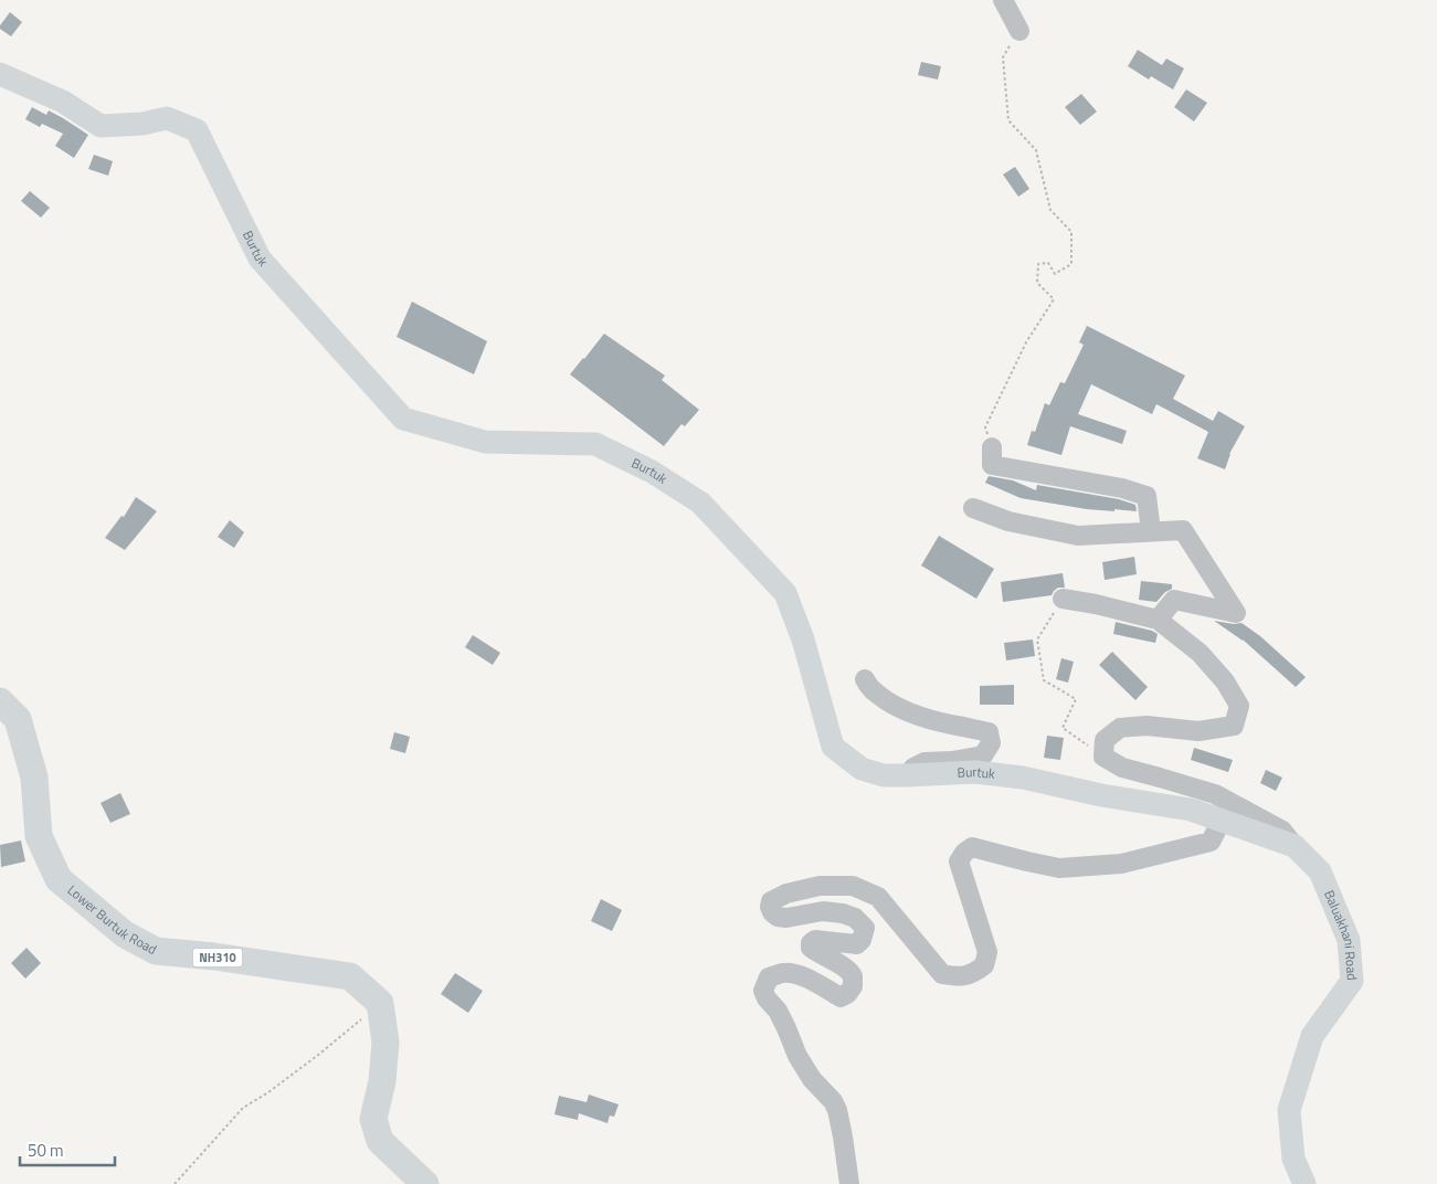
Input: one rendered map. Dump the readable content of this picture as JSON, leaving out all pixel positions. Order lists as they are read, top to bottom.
{
  "streets": {
    "highway": ["Lower Burtuk Road", "NH310"],
    "main road": ["Burtuk", "Baluakhani Road"]
  },
  "crossings": [
    ["Burtuk", "Baluakhani Road"]
  ],
  "scale_bar": "50 m"
}
